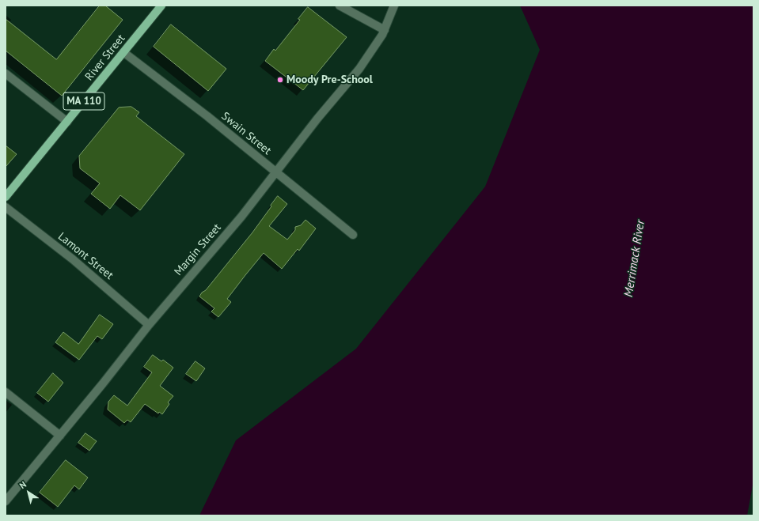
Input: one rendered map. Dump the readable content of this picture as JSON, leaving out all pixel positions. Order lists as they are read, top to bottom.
{
  "streets": {
    "main road": ["River Street", "MA 110"],
    "street": ["Swain Street", "Margin Street", "Lamont Street"]
  },
  "crossings": [
    ["River Street", "Swain Street"],
    ["Swain Street", "Margin Street"],
    ["Margin Street", "Lamont Street"]
  ],
  "water": ["Merrimack River"],
  "places": ["Moody Pre-School"],
  "north": "top left"
}
